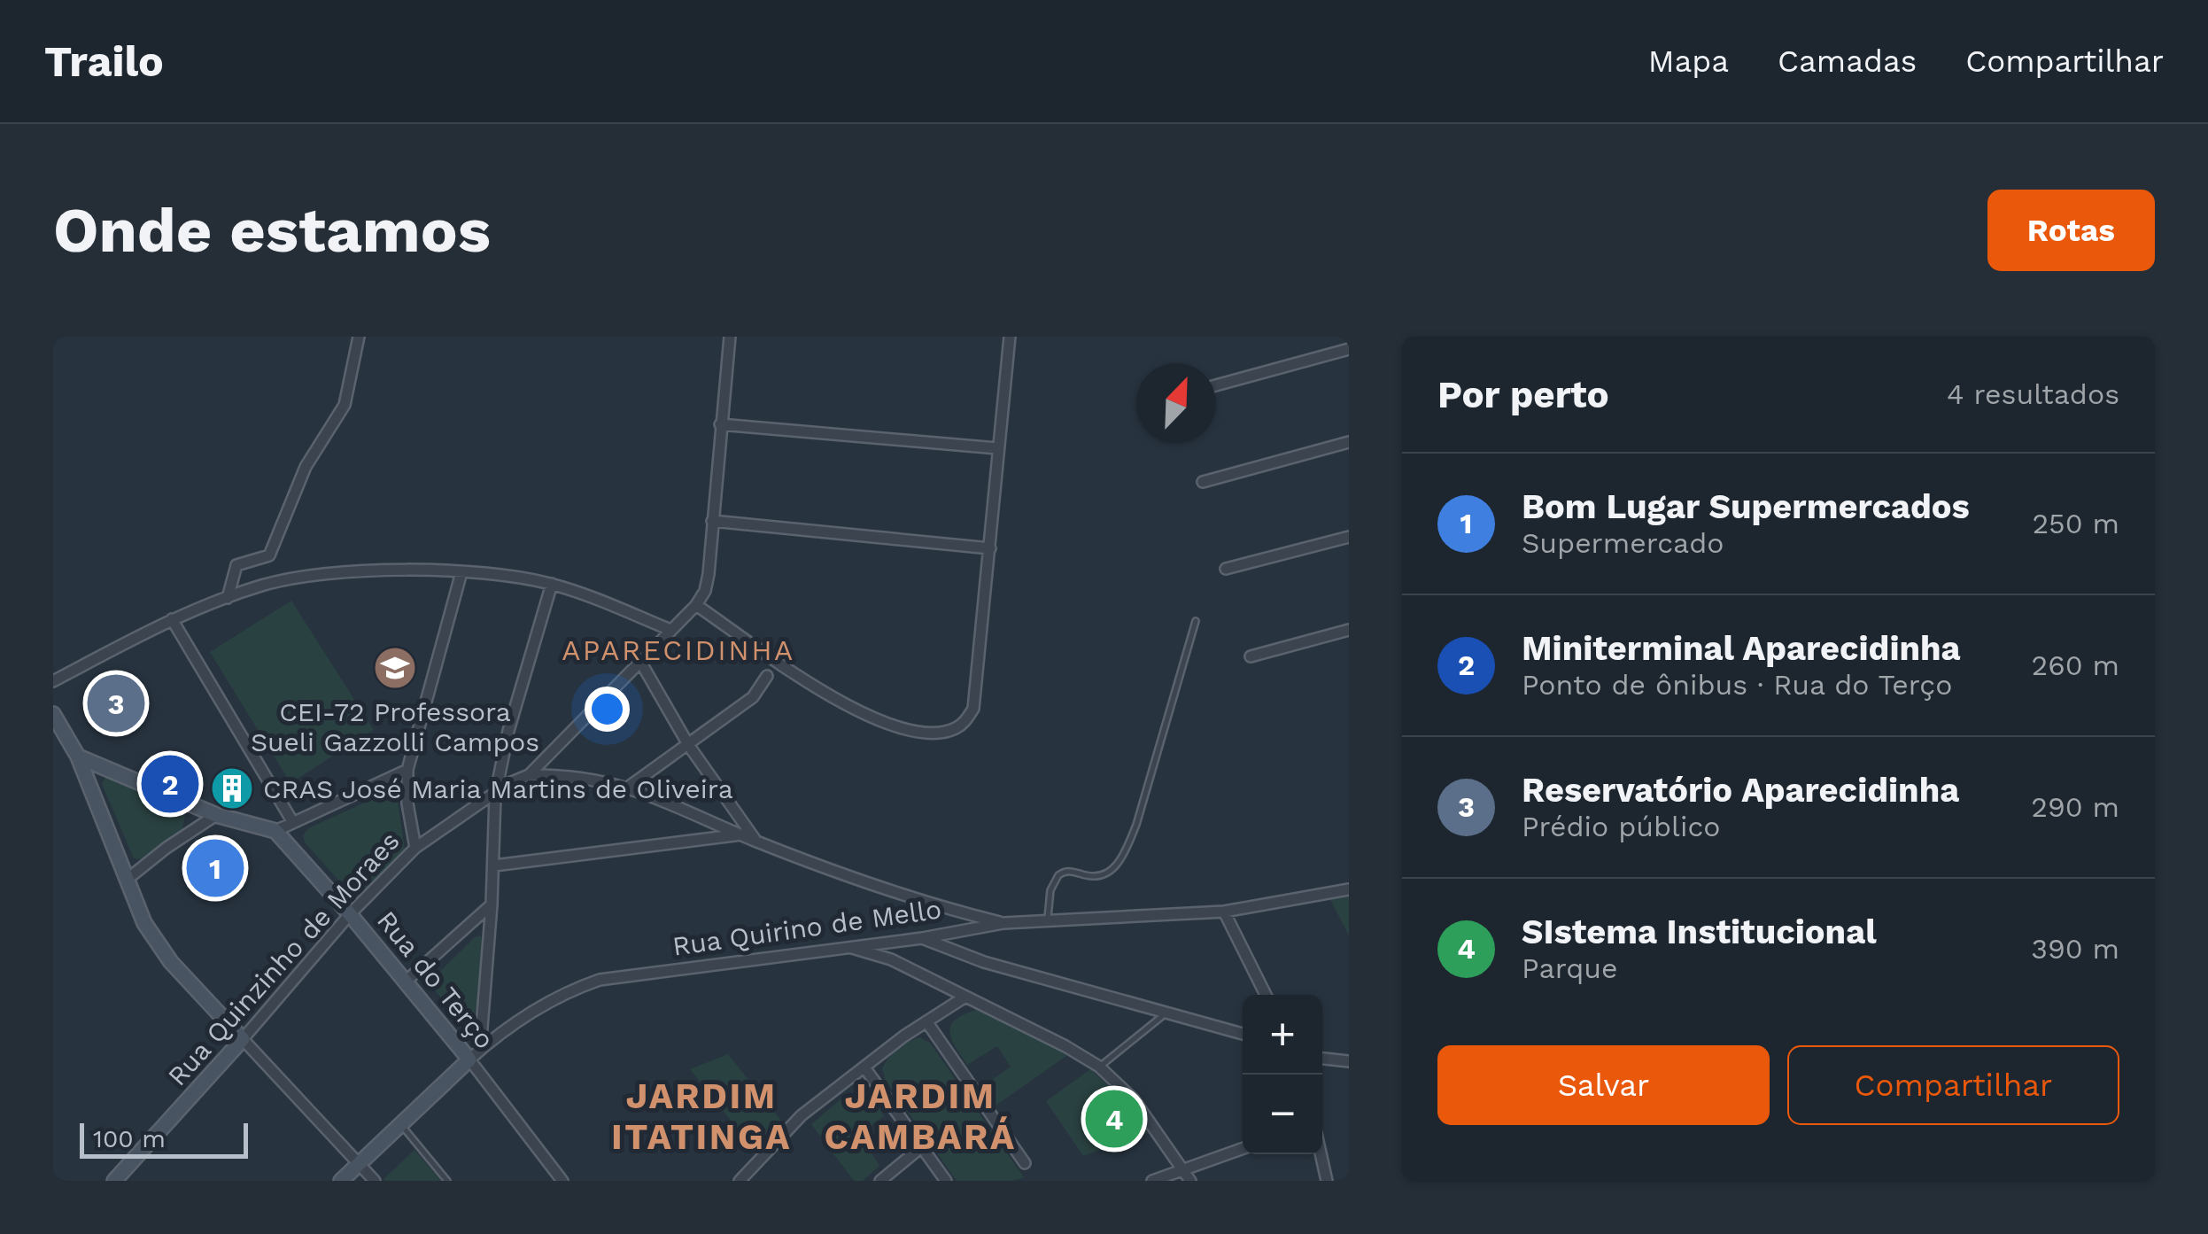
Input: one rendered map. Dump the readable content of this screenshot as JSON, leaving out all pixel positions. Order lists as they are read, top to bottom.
{
  "streets": {
    "street": ["Rua Quirino de Mello", "Rua Quinzinho de Moraes", "Rua do Terço"]
  },
  "crossings": [
    ["Rua Quirino de Mello", "Rua do Terço"],
    ["Rua Quinzinho de Moraes", "Rua do Terço"]
  ],
  "districts": ["APARECIDINHA", "JARDIM ITATINGA", "JARDIM CAMBARÁ"],
  "places": {
    "school or university": ["CEI-72 Professora Sueli Gazzolli Campos"],
    "building": ["CRAS José Maria Martins de Oliveira"]
  },
  "scale_bar": "100 m",
  "north": "top right",
  "page": {
    "header": "Trailo",
    "nav": ["Mapa", "Camadas", "Compartilhar"],
    "buttons": [
      "Rotas",
      ["Salvar", "Compartilhar"]
    ],
    "title": "Onde estamos",
    "heading": ["Por perto", "4 resultados"],
    "list": [
      {
        "mark": "1",
        "name": "Bom Lugar Supermercados",
        "note": "Supermercado",
        "value": "250 m"
      },
      {
        "mark": "2",
        "name": "Miniterminal Aparecidinha",
        "note": "Ponto de ônibus · Rua do Terço",
        "value": "260 m"
      },
      {
        "mark": "3",
        "name": "Reservatório Aparecidinha",
        "note": "Prédio público",
        "value": "290 m"
      },
      {
        "mark": "4",
        "name": "SIstema Institucional",
        "note": "Parque",
        "value": "390 m"
      }
    ],
    "pins": [
      "3",
      "2",
      "1",
      "4"
    ],
    "map_buttons": ["+", "−"],
    "scale": "100 m"
  }
}
